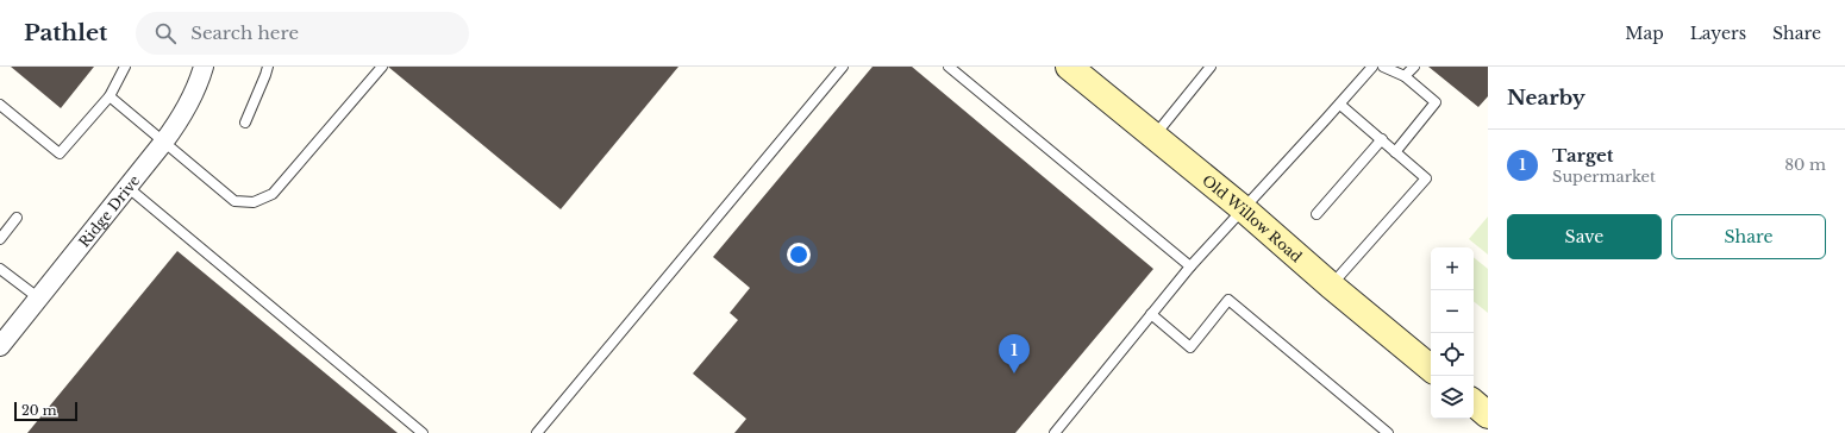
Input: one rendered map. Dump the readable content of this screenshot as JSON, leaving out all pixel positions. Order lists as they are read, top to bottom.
{
  "streets": {
    "street": ["Ridge Drive", "Old Willow Road"]
  },
  "scale_bar": "20 m",
  "page": {
    "header": "Pathlet",
    "search": "Search here",
    "nav": ["Map", "Layers", "Share"],
    "heading": "Nearby",
    "list": [
      {
        "mark": "1",
        "name": "Target",
        "note": "Supermarket",
        "value": "80 m"
      }
    ],
    "buttons": ["Save", "Share"],
    "map_buttons": ["+", "−"],
    "pins": "1",
    "scale": "20 m"
  }
}
